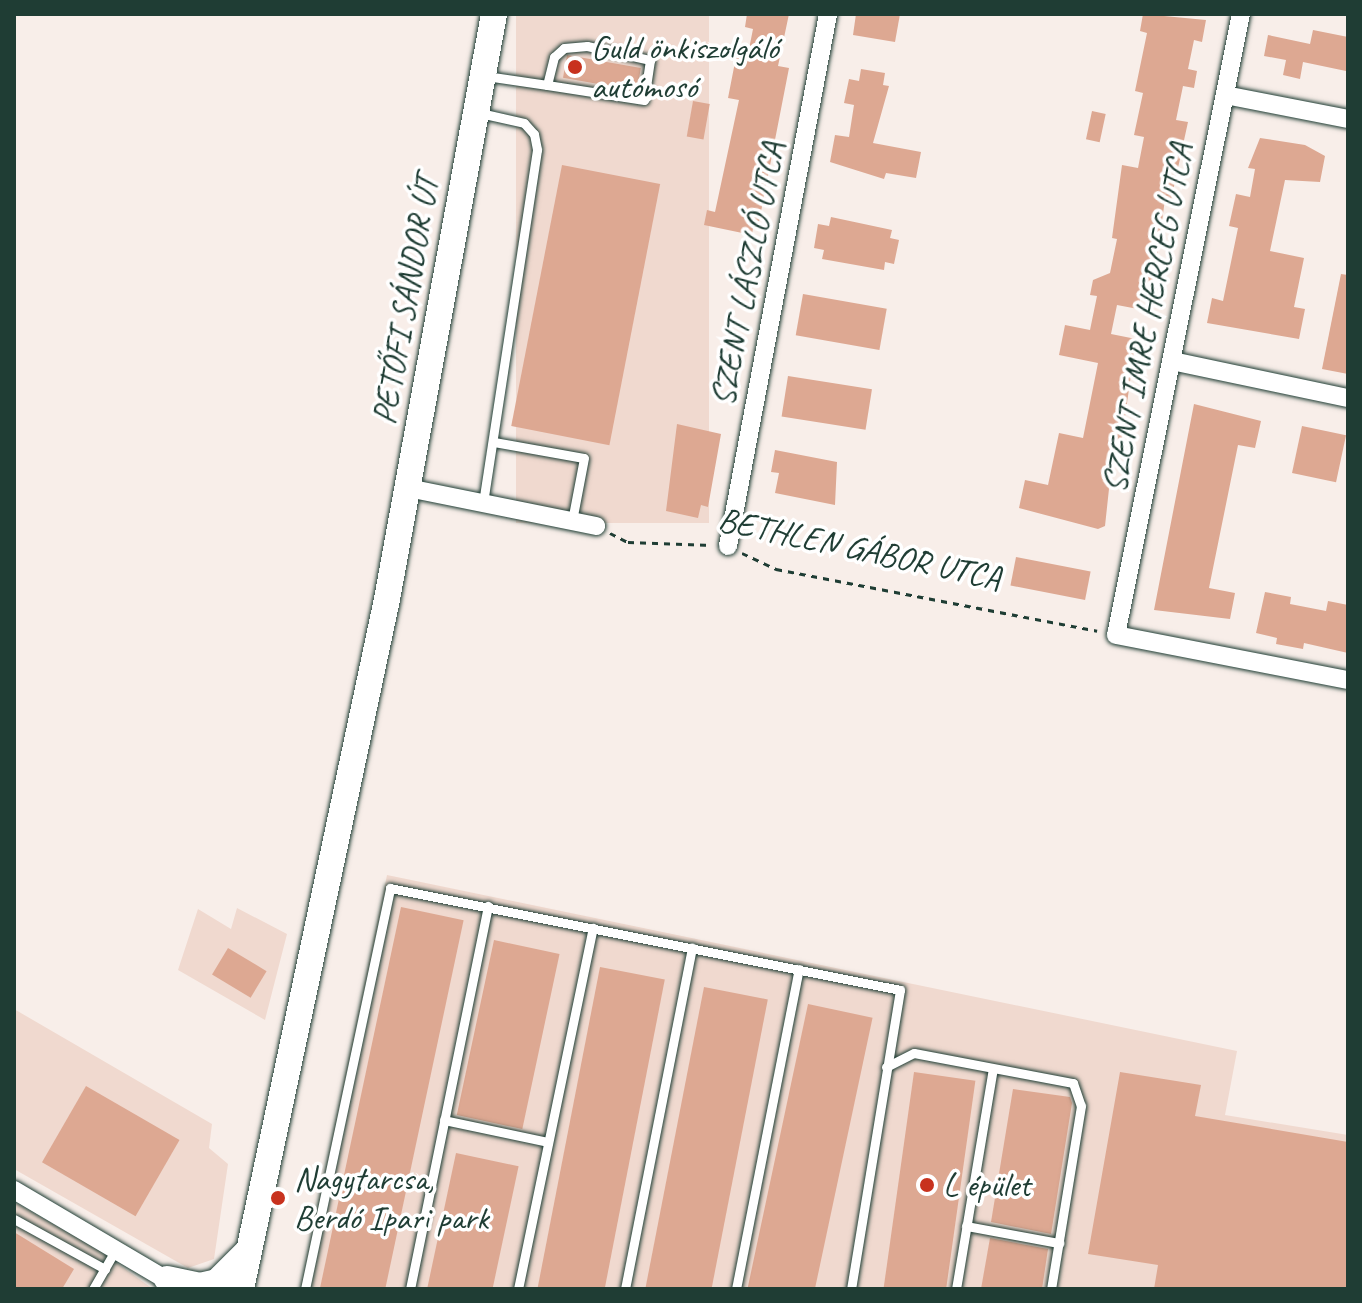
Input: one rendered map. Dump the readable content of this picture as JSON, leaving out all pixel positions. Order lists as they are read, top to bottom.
{
  "streets": {
    "main road": ["PETŐFI SÁNDOR ÚT"],
    "street": ["SZENT LÁSZLÓ UTCA", "SZENT IMRE HERCEG UTCA"],
    "path": ["BETHLEN GÁBOR UTCA"]
  },
  "crossings": [
    ["SZENT LÁSZLÓ UTCA", "BETHLEN GÁBOR UTCA"],
    ["SZENT IMRE HERCEG UTCA", "BETHLEN GÁBOR UTCA"]
  ],
  "places": ["Guld önkiszolgáló autómosó", "L épület", "Nagytarcsa, Berdó Ipari park"]
}
